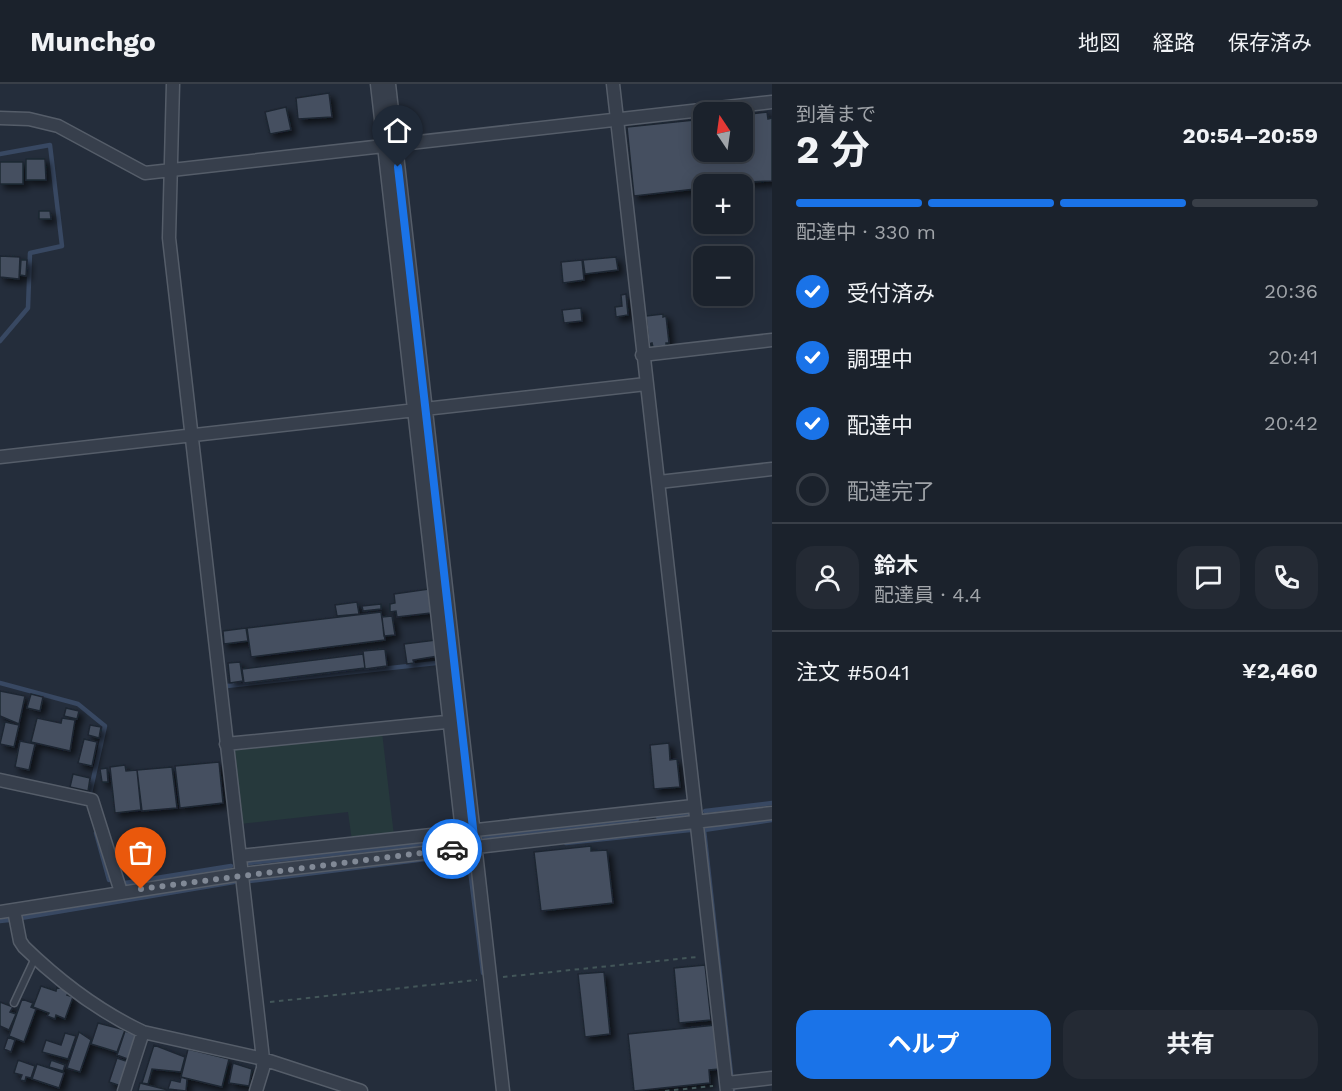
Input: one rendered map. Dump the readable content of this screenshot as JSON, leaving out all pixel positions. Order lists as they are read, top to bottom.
{
  "north": "top",
  "page": {
    "header": "Munchgo",
    "nav": ["地図", "経路", "保存済み"],
    "heading": ["2 分", "到着まで", "20:54–20:59"],
    "panel": [
      "鈴木",
      "配達員 · 4.4",
      "注文 #5041",
      "¥2,460"
    ],
    "map_buttons": ["+", "−"],
    "bar": "配達中 · 330 m",
    "list": [
      ["受付済み", "20:36"],
      ["調理中", "20:41"],
      ["配達中", "20:42"],
      "配達完了"
    ],
    "buttons": ["ヘルプ", "共有"]
  }
}
